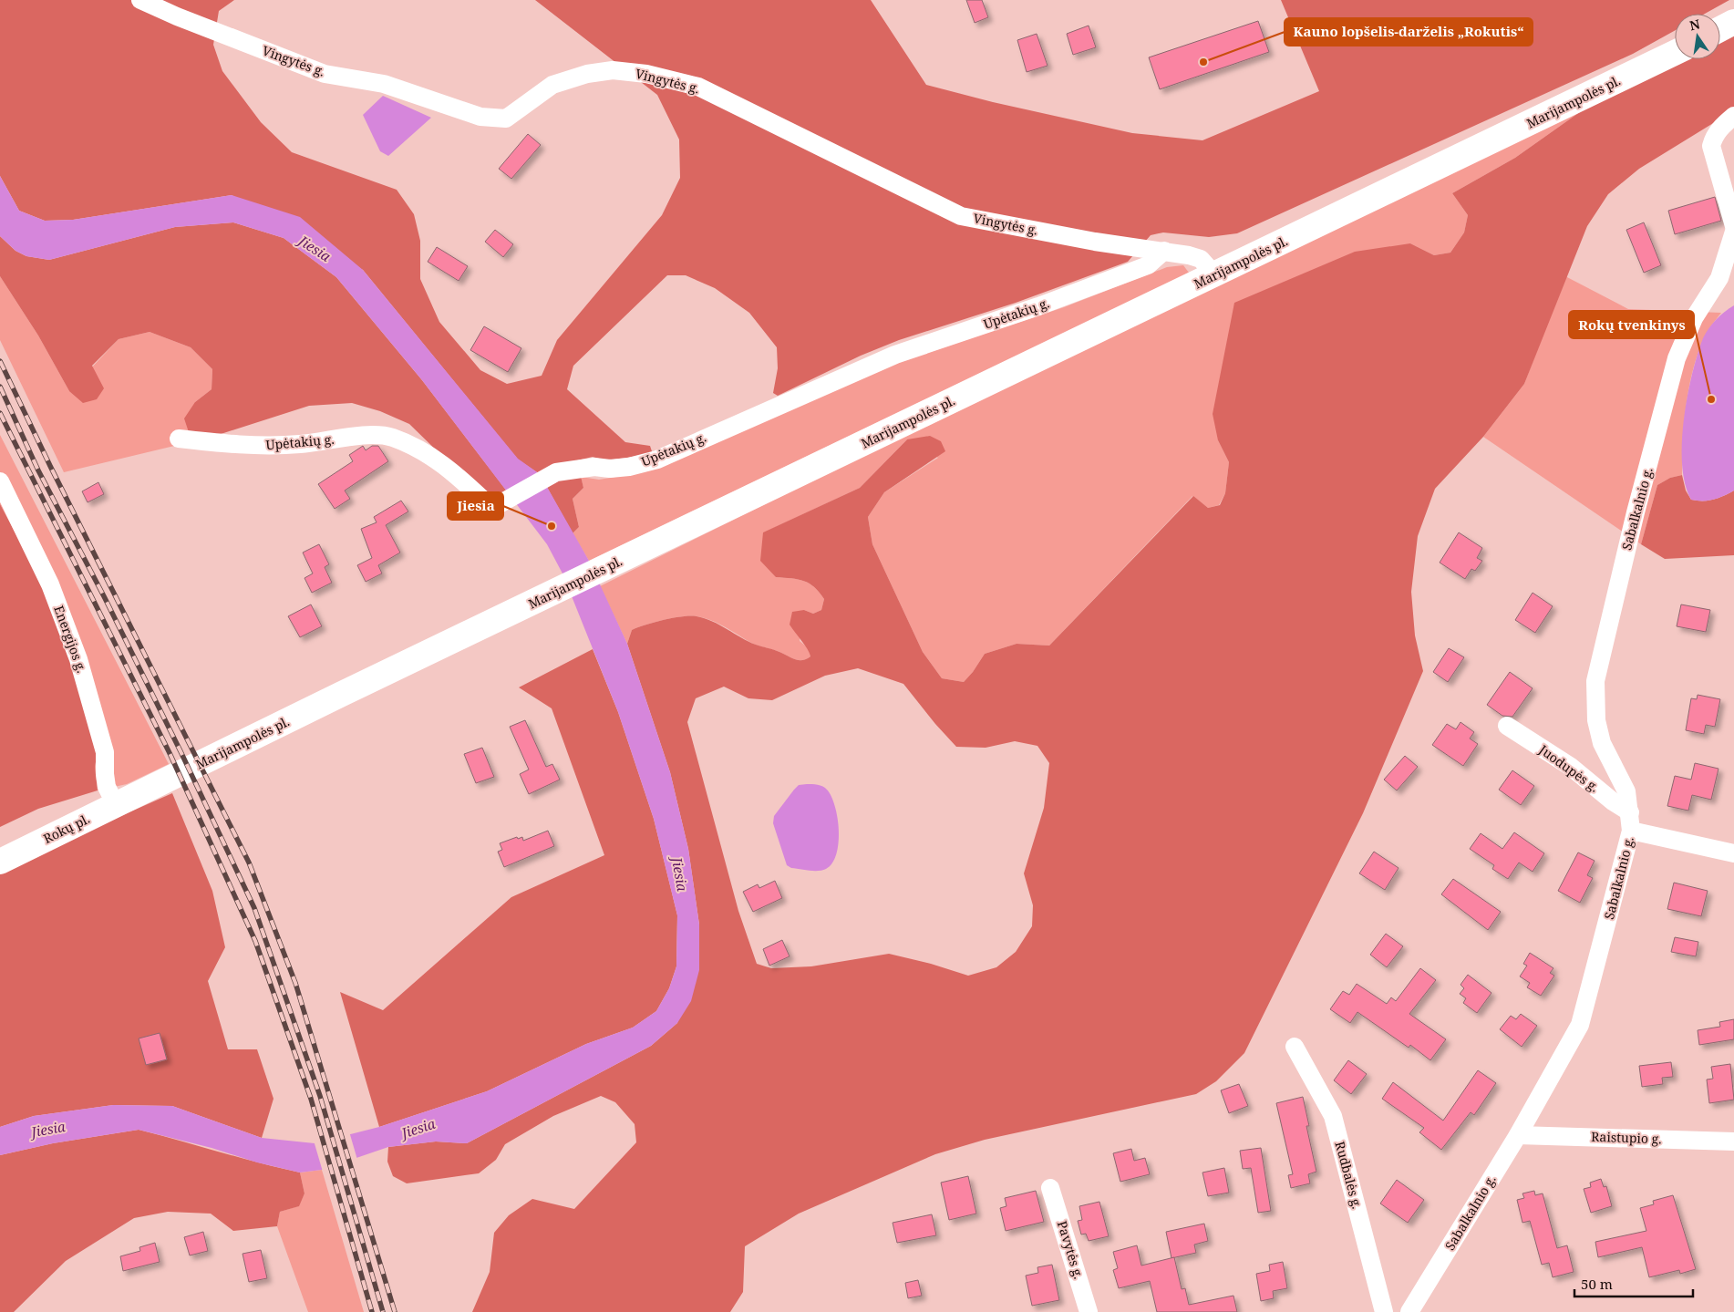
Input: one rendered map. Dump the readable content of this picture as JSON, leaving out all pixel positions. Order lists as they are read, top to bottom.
{
  "streets": {
    "main road": ["Marijampolės pl.", "Rokų pl."],
    "street": [
      "Vingytės g.",
      "Upėtakių g.",
      "Sabalkalnio g.",
      "Energijos g.",
      "Juodupės g.",
      "Raistupio g.",
      "Rudbalės g.",
      "Pavytės g."
    ]
  },
  "crossings": [
    ["Vingytės g.", "Marijampolės pl."],
    ["Vingytės g.", "Upėtakių g."],
    ["Marijampolės pl.", "Energijos g."],
    ["Marijampolės pl.", "Rokų pl."],
    ["Sabalkalnio g.", "Juodupės g."],
    ["Sabalkalnio g.", "Raistupio g."],
    ["Energijos g.", "Rokų pl."]
  ],
  "water": ["Jiesia"],
  "places": ["Kauno lopšelis-darželis „Rokutis“", "Rokų tvenkinys", "Jiesia"],
  "scale_bar": "50 m",
  "north": "top"
}
